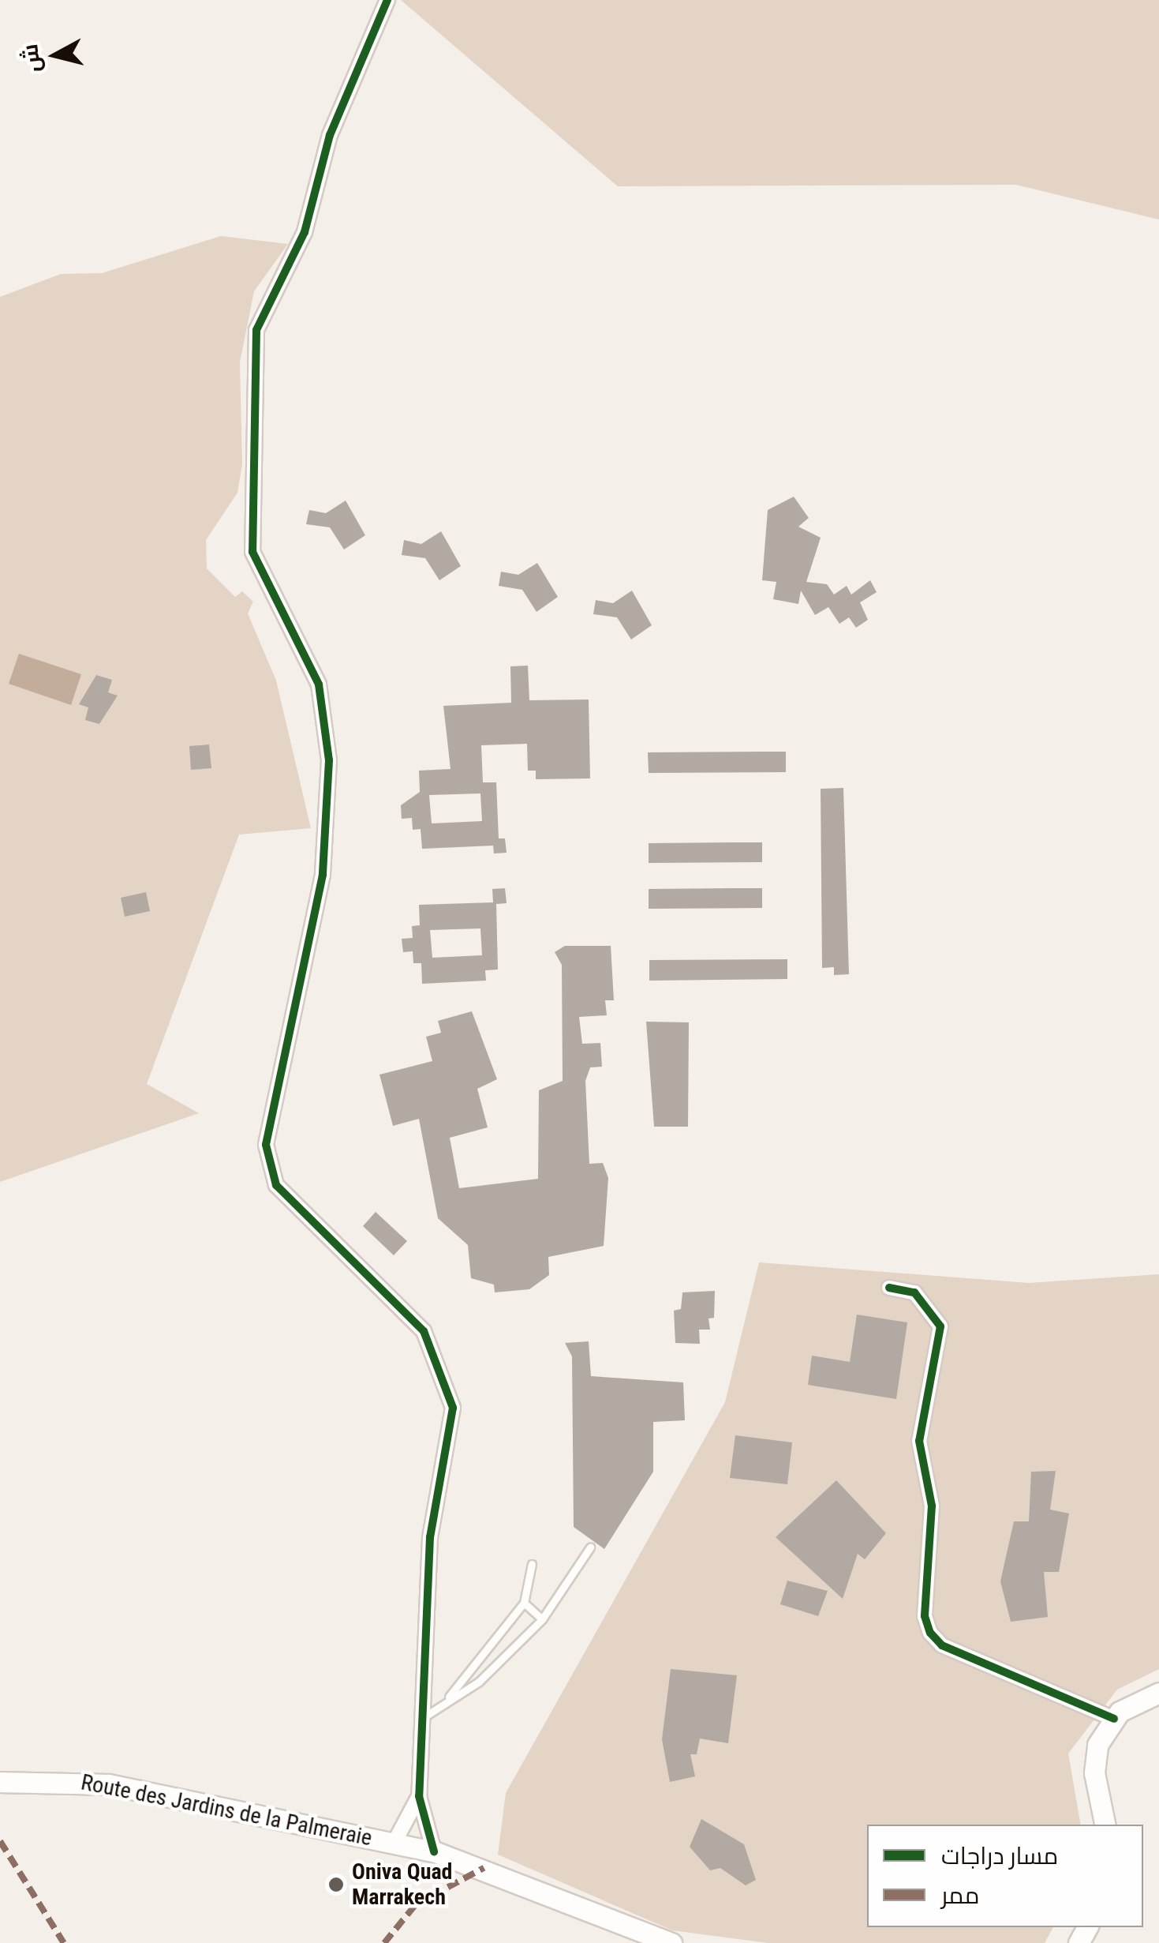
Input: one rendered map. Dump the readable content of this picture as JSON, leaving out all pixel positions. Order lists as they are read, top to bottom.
{
  "streets": {
    "street": ["Route des Jardins de la Palmeraie"]
  },
  "places": ["Oniva Quad Marrakech"],
  "legend": ["مسار دراجات", "ممر"],
  "north": "left"
}
